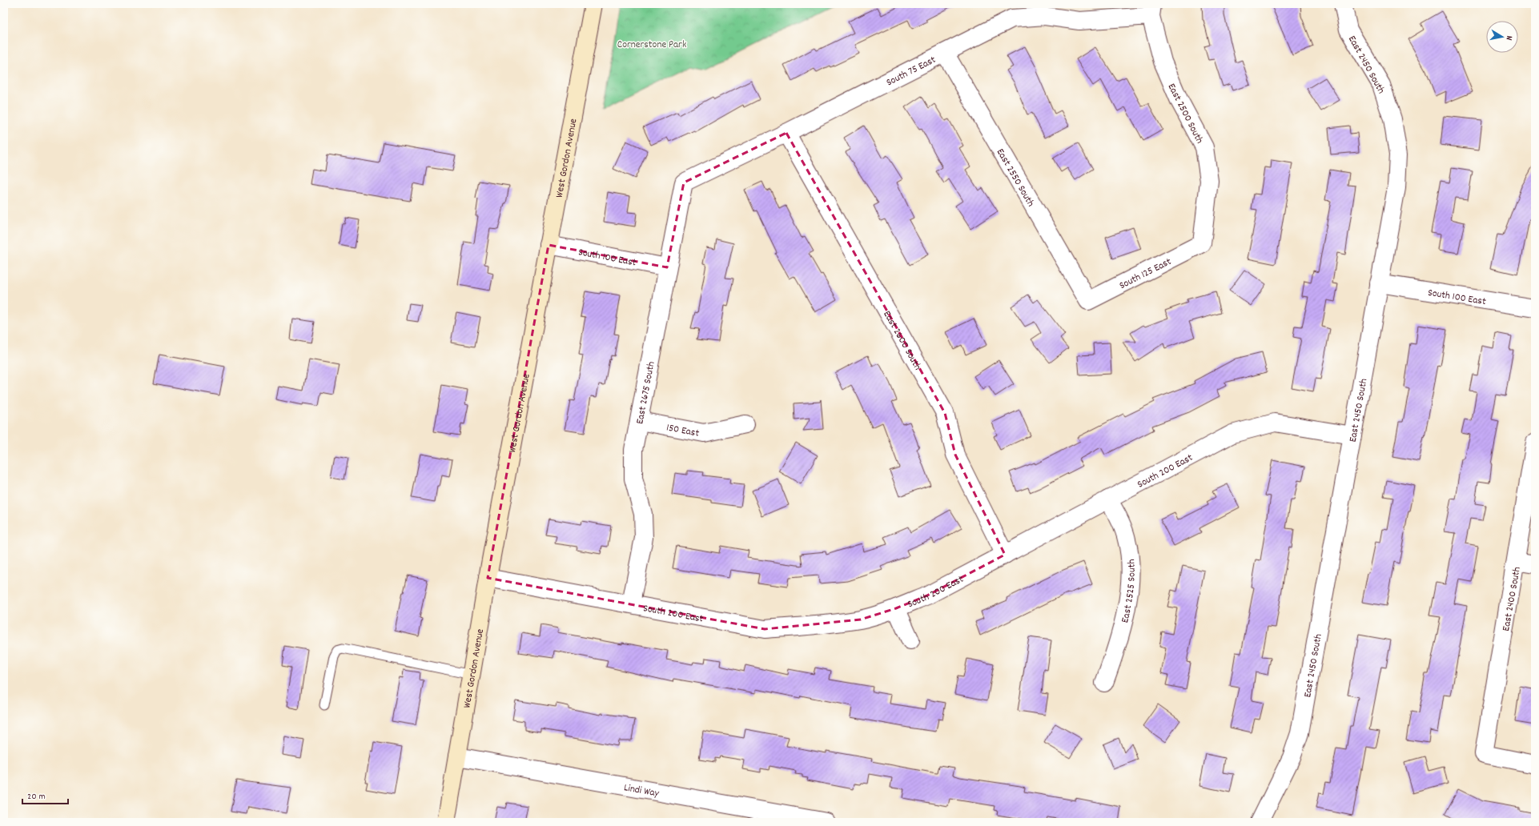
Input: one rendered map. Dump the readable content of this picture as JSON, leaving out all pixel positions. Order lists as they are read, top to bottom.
{
  "streets": {
    "main road": ["West Gordon Avenue"],
    "street": [
      "East 2450 South",
      "South 75 East",
      "East 2500 South",
      "East 2550 South",
      "South 100 East",
      "South 125 East",
      "East 2600 South",
      "East 2675 South",
      "150 East",
      "South 200 East",
      "East 2525 South",
      "East 2400 South",
      "Lindi Way"
    ]
  },
  "crossings": [
    ["East 2450 South", "South 100 East"],
    ["East 2450 South", "South 200 East"],
    ["South 75 East", "East 2500 South"],
    ["South 75 East", "East 2550 South"],
    ["South 75 East", "East 2600 South"],
    ["South 75 East", "East 2675 South"],
    ["East 2500 South", "South 125 East"],
    ["West Gordon Avenue", "South 100 East"],
    ["West Gordon Avenue", "South 200 East"],
    ["West Gordon Avenue", "Lindi Way"],
    ["East 2550 South", "South 125 East"],
    ["South 100 East", "East 2675 South"],
    ["East 2600 South", "South 200 East"],
    ["East 2675 South", "150 East"],
    ["East 2675 South", "South 200 East"],
    ["South 200 East", "East 2525 South"]
  ],
  "parks": ["Cornerstone Park"],
  "scale_bar": "20 m",
  "north": "right"
}
